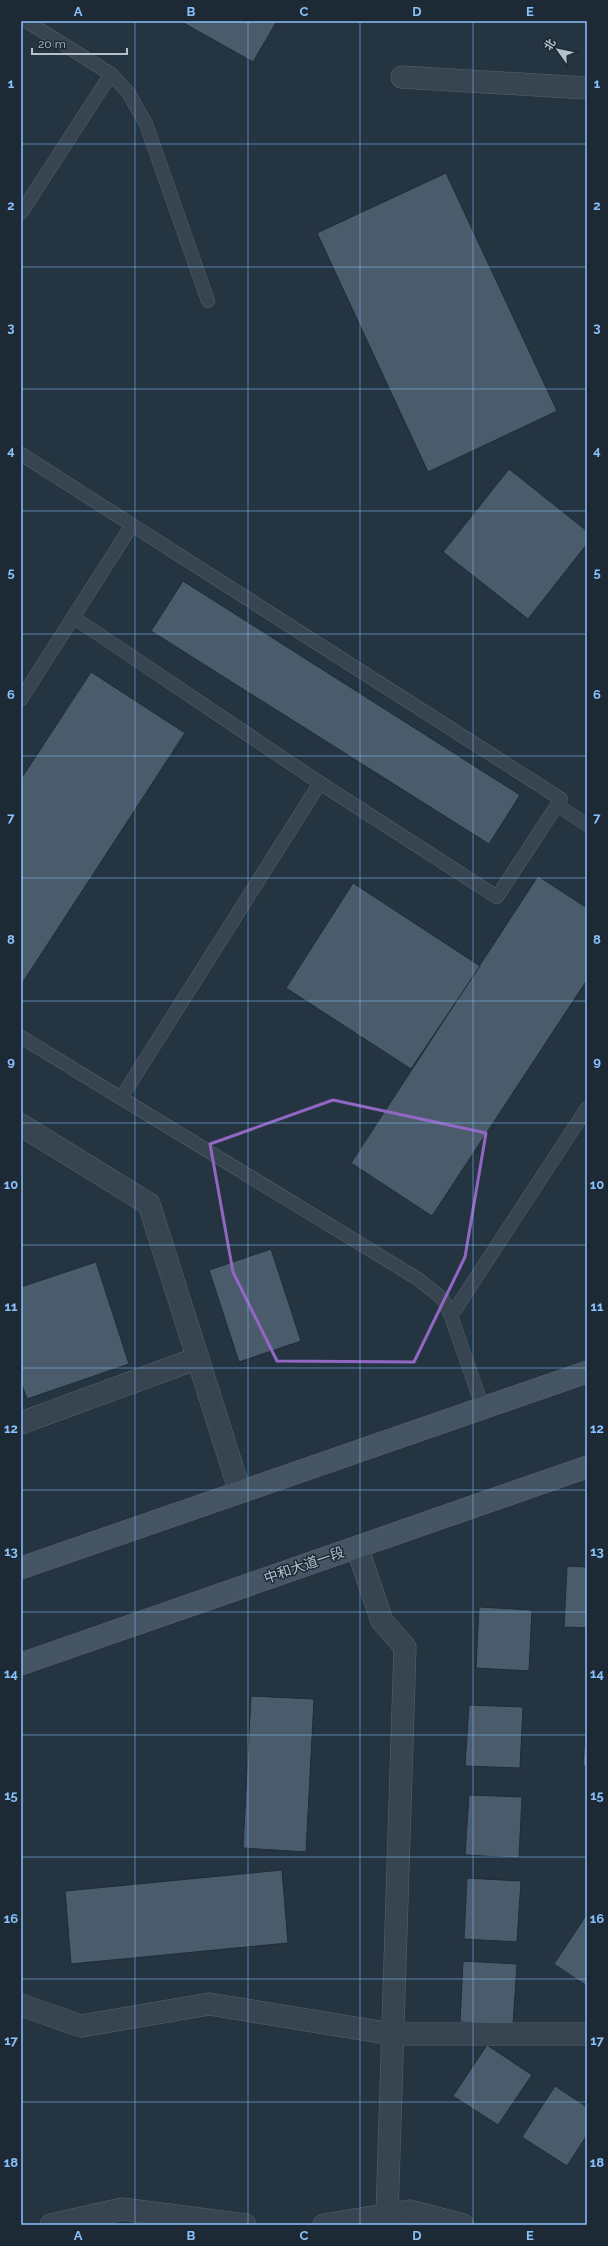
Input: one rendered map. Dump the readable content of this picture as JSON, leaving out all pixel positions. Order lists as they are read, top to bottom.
{
  "streets": {
    "main road": ["中和大道一段"]
  },
  "scale_bar": "20 m",
  "north": "top left",
  "grid": {
    "columns": [
      "A",
      "B",
      "C",
      "D",
      "E"
    ],
    "rows": [
      "1",
      "2",
      "3",
      "4",
      "5",
      "6",
      "7",
      "8",
      "9",
      "10",
      "11",
      "12",
      "13",
      "14",
      "15",
      "16",
      "17",
      "18"
    ]
  }
}
